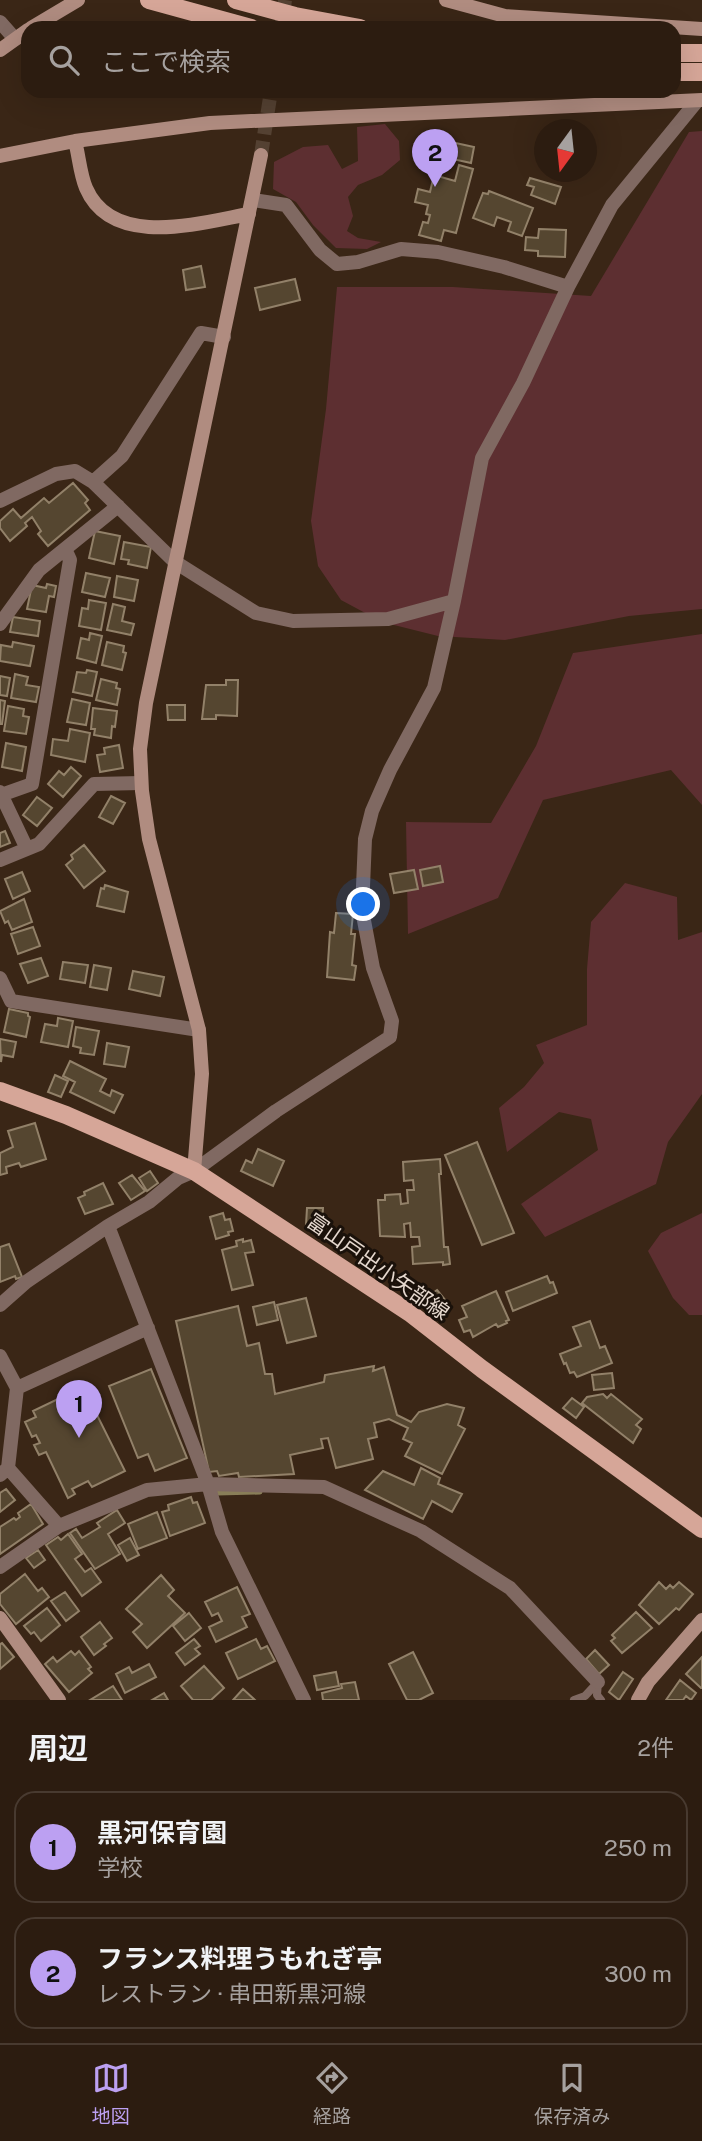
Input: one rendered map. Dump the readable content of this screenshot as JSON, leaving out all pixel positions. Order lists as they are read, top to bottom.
{
  "streets": {
    "main road": ["富山戸出小矢部線"]
  },
  "north": "bottom",
  "page": {
    "search": "ここで検索",
    "pins": ["2", "1"],
    "heading": ["周辺", "2件"],
    "list": [
      {
        "mark": "1",
        "name": "黒河保育園",
        "note": "学校",
        "value": "250 m"
      },
      {
        "mark": "2",
        "name": "フランス料理うもれぎ亭",
        "note": "レストラン · 串田新黒河線",
        "value": "300 m"
      }
    ],
    "nav": ["地図", "経路", "保存済み"]
  }
}
